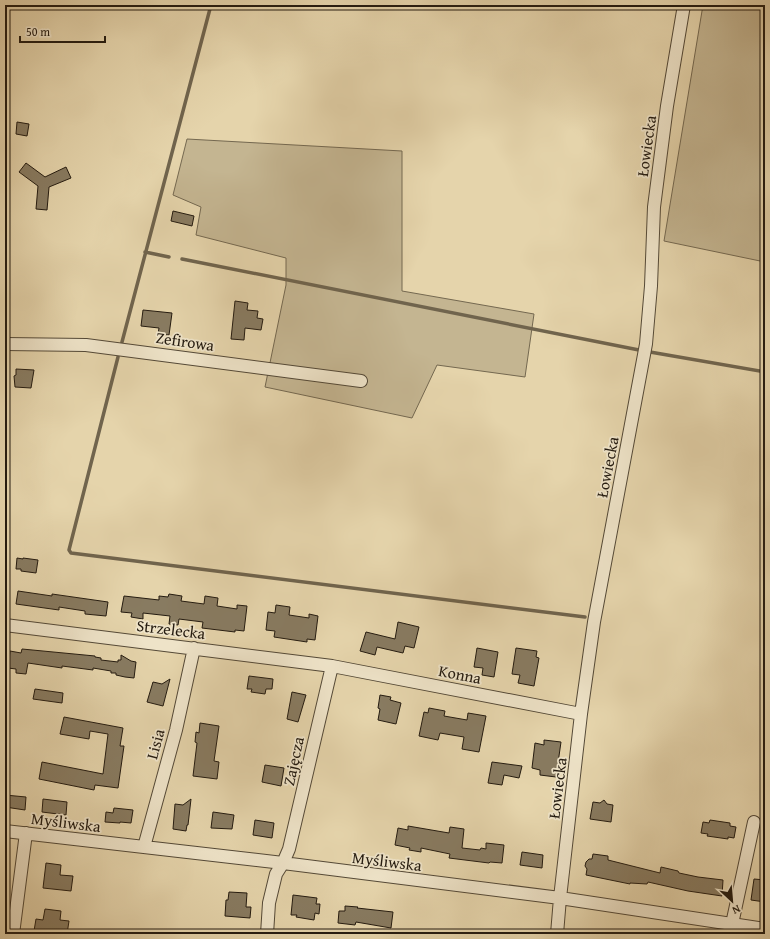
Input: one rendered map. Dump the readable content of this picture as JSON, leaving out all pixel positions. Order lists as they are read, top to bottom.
{
  "streets": {
    "street": [
      "Łowiecka",
      "Zefirowa",
      "Strzelecka",
      "Konna",
      "Lisia",
      "Zajęcza",
      "Myśliwska"
    ]
  },
  "crossings": [
    ["Łowiecka", "Konna"],
    ["Łowiecka", "Myśliwska"],
    ["Strzelecka", "Konna"],
    ["Strzelecka", "Lisia"],
    ["Strzelecka", "Zajęcza"],
    ["Konna", "Zajęcza"],
    ["Lisia", "Myśliwska"],
    ["Zajęcza", "Myśliwska"]
  ],
  "scale_bar": "50 m",
  "north": "bottom right"
}
